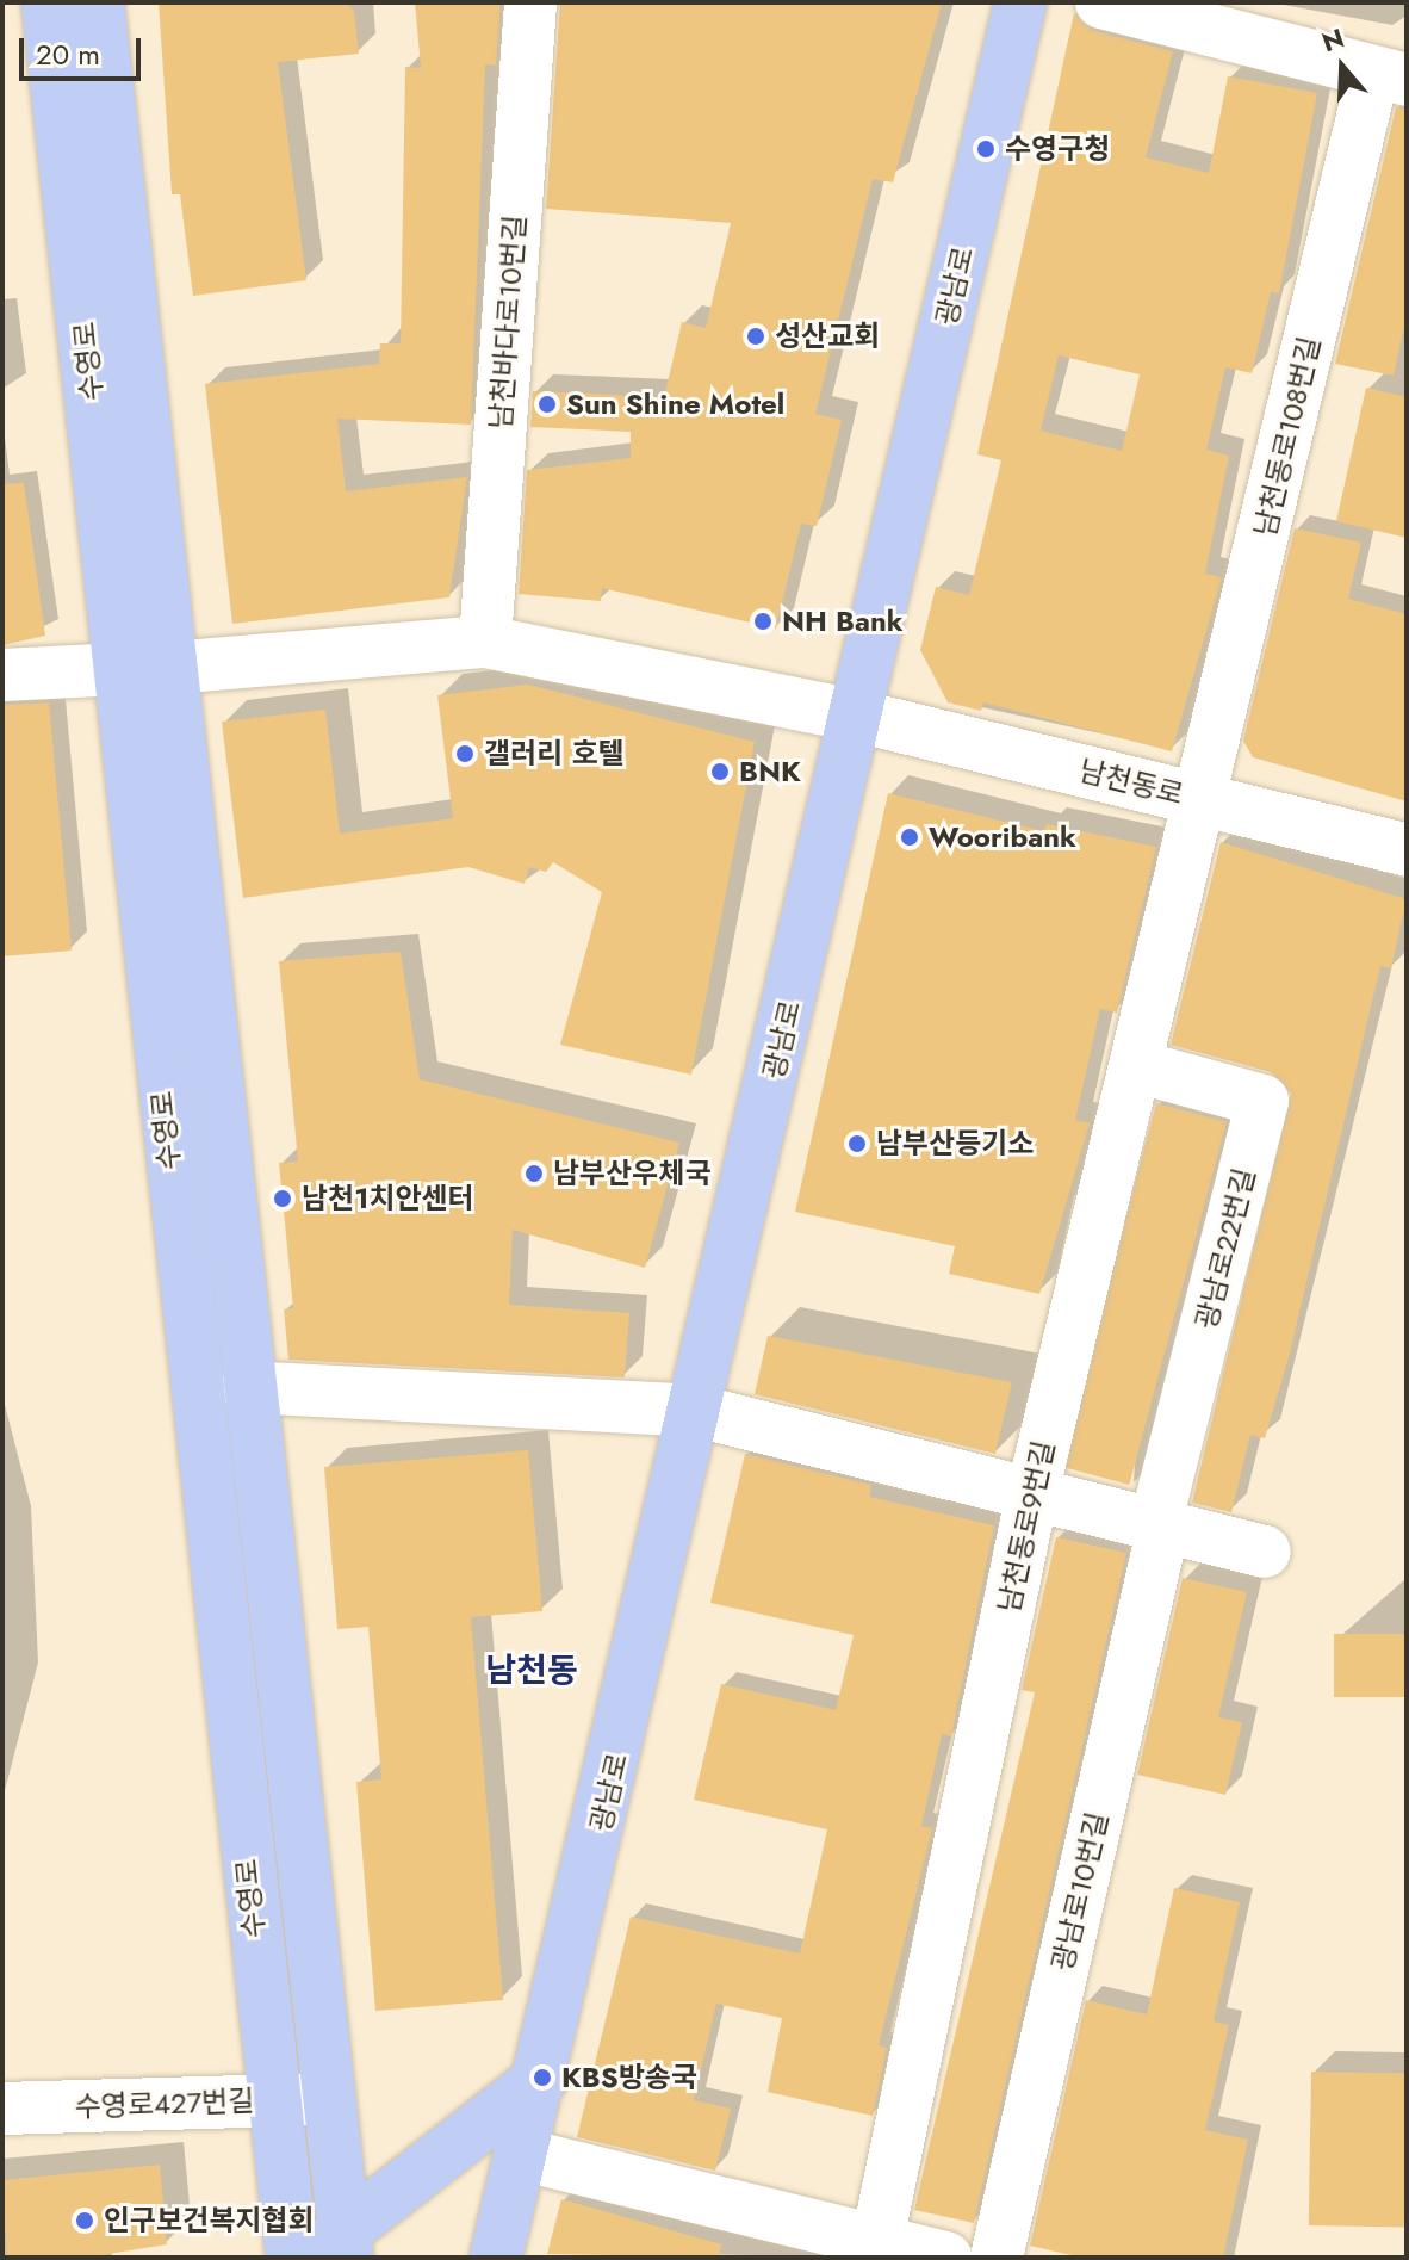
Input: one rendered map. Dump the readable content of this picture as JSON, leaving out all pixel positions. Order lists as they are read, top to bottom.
{
  "streets": {
    "main road": ["광남로", "수영로"],
    "street": [
      "남천바다로10번길",
      "남천동로108번길",
      "남천동로",
      "광남로22번길",
      "남천동로9번길",
      "광남로10번길",
      "수영로427번길"
    ]
  },
  "crossings": [
    ["광남로", "남천동로"],
    ["수영로", "수영로427번길"],
    ["남천동로108번길", "남천동로"],
    ["남천동로108번길", "남천동로9번길"],
    ["남천동로", "남천동로9번길"],
    ["광남로22번길", "남천동로9번길"],
    ["광남로22번길", "광남로10번길"]
  ],
  "districts": ["남천동"],
  "places": [
    "수영구청",
    "성산교회",
    "Sun Shine Motel",
    "NH Bank",
    "갤러리 호텔",
    "BNK",
    "Wooribank",
    "남부산등기소",
    "남부산우체국",
    "남천1치안센터",
    "KBS방송국",
    "인구보건복지협회"
  ],
  "scale_bar": "20 m",
  "north": "top"
}
